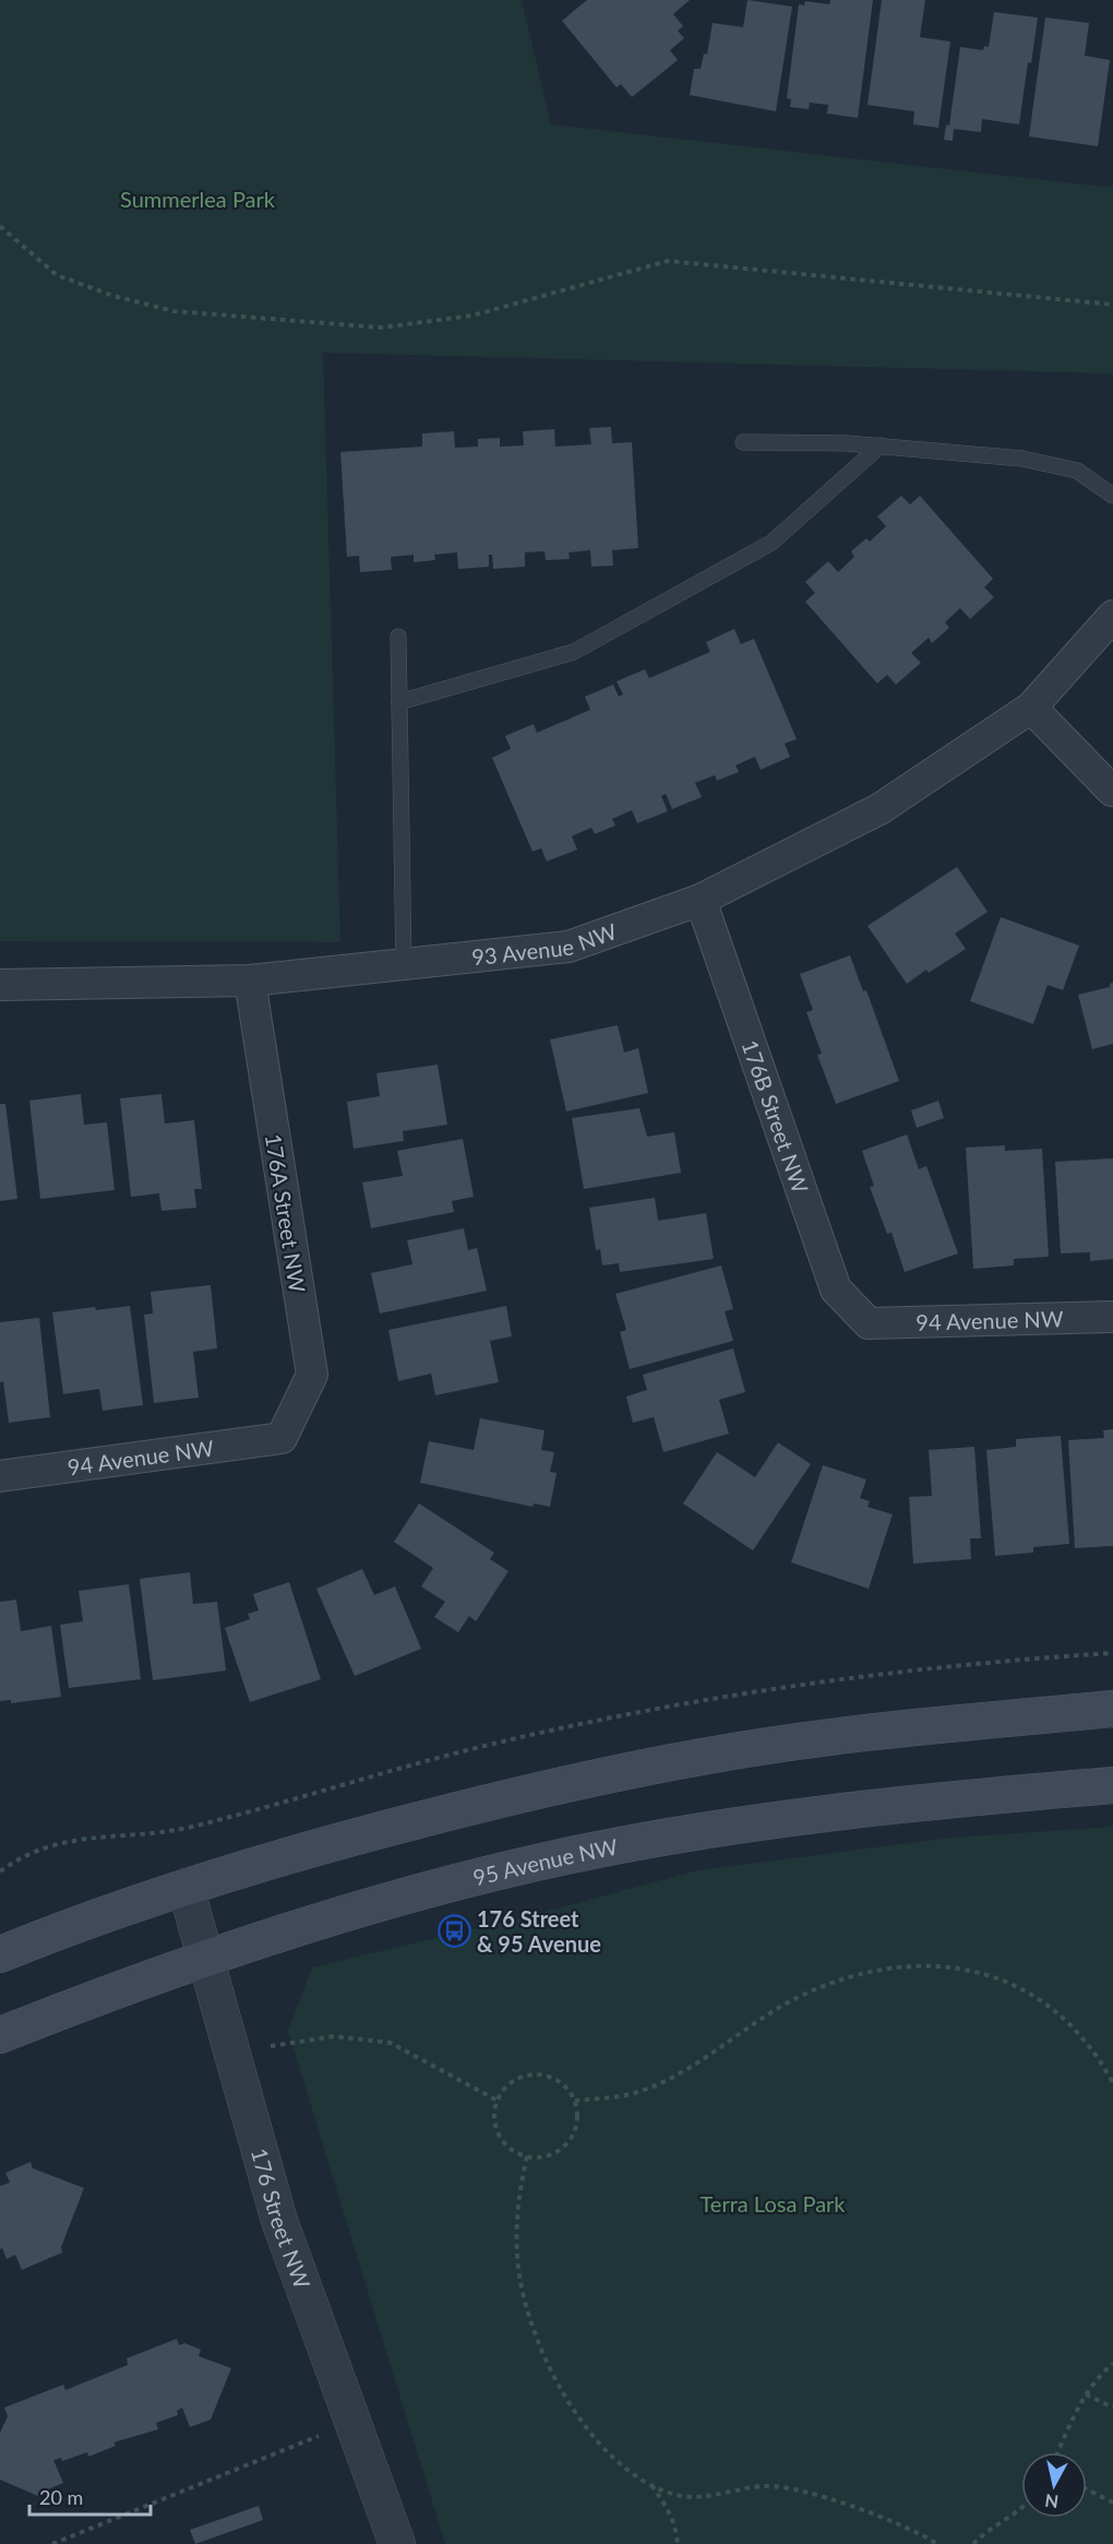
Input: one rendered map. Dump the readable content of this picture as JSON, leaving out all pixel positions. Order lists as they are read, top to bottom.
{
  "streets": {
    "main road": ["95 Avenue NW"],
    "street": [
      "93 Avenue NW",
      "176B Street NW",
      "176A Street NW",
      "94 Avenue NW",
      "176 Street NW"
    ]
  },
  "crossings": [
    ["93 Avenue NW", "176B Street NW"],
    ["93 Avenue NW", "176A Street NW"],
    ["176B Street NW", "94 Avenue NW"],
    ["176A Street NW", "94 Avenue NW"],
    ["95 Avenue NW", "176 Street NW"]
  ],
  "parks": ["Summerlea Park", "Terra Losa Park"],
  "places": {
    "bus stop": ["176 Street & 95 Avenue"]
  },
  "scale_bar": "20 m",
  "north": "bottom"
}
